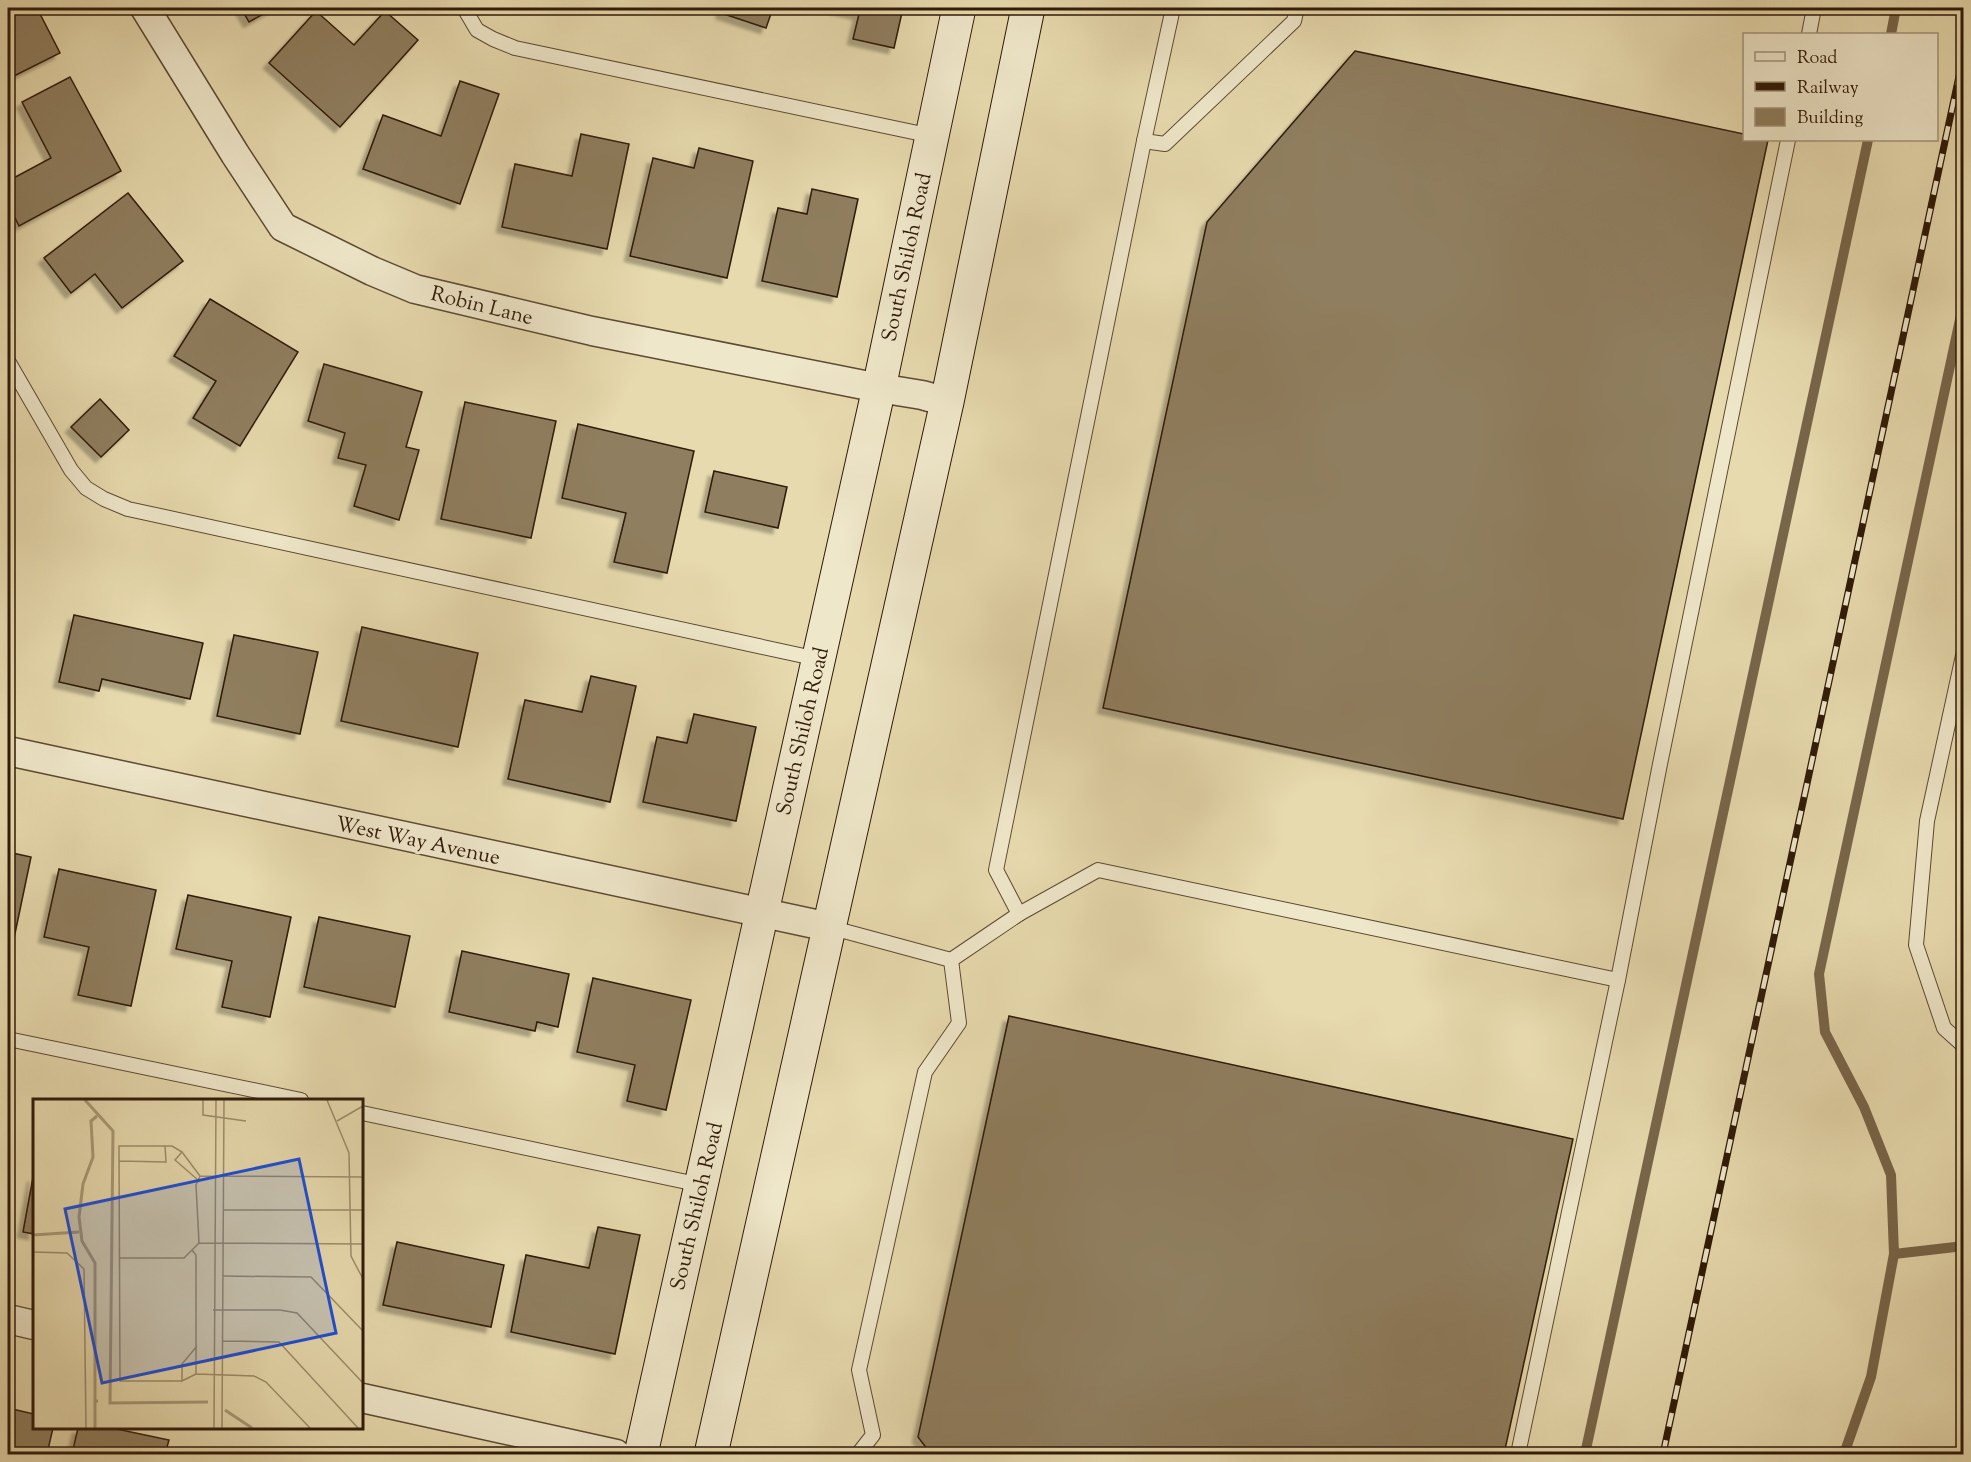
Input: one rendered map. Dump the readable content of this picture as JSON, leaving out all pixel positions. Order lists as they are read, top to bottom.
{
  "streets": {
    "main road": ["South Shiloh Road"],
    "street": ["Robin Lane", "West Way Avenue"]
  },
  "crossings": [
    ["South Shiloh Road", "Robin Lane"],
    ["South Shiloh Road", "West Way Avenue"]
  ],
  "legend": ["Road", "Railway", "Building"]
}
